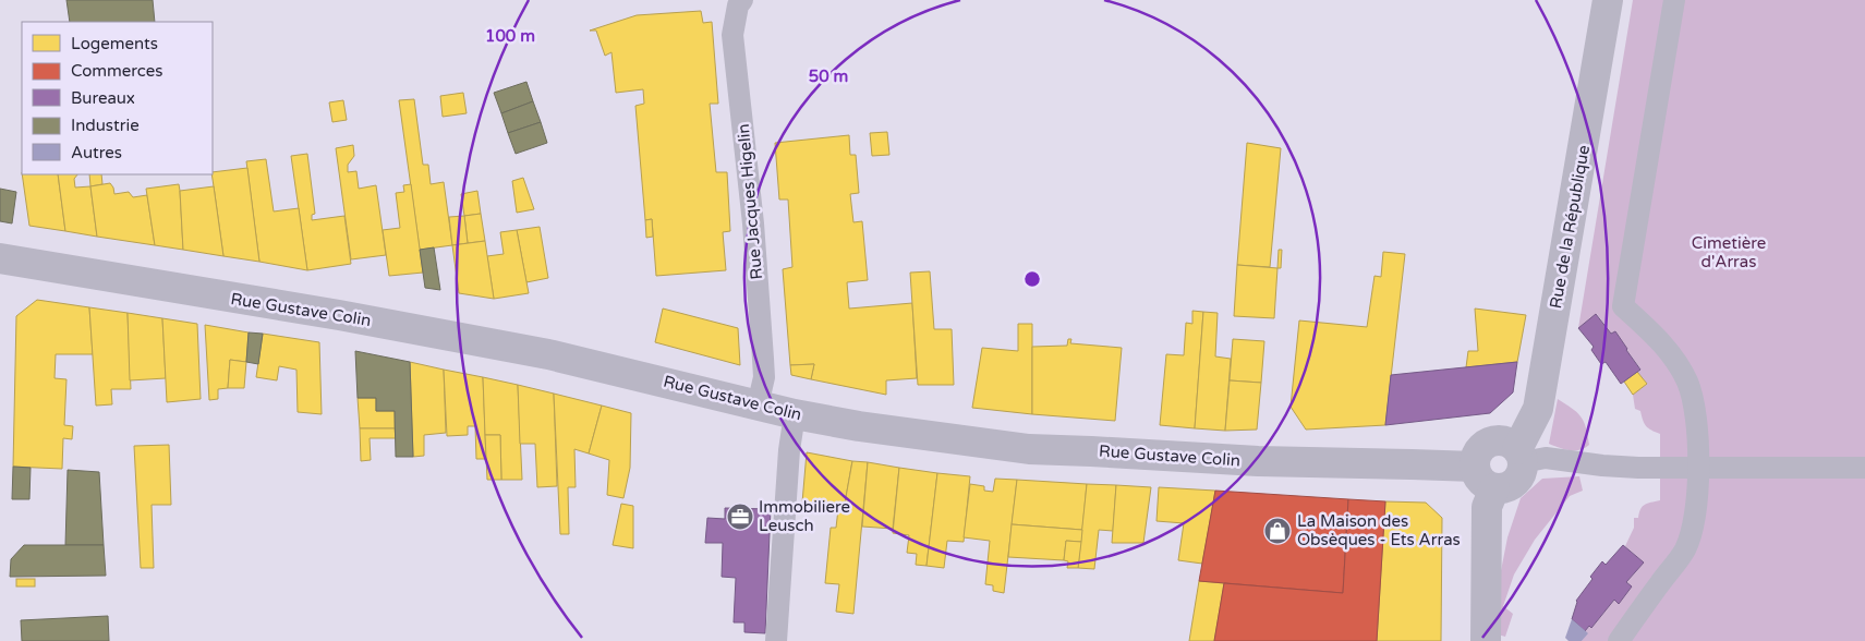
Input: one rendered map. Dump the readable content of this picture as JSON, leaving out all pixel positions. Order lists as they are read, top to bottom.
{
  "streets": {
    "street": ["Rue de la République", "Rue Gustave Colin"],
    "lane": ["Rue Jacques Higelin"]
  },
  "crossings": [
    ["Rue Jacques Higelin", "Rue Gustave Colin"],
    ["Rue de la République", "Rue Gustave Colin"]
  ],
  "parks": ["Cimetière d'Arras"],
  "places": {
    "office": ["Immobiliere Leusch"],
    "shop": ["La Maison des Obsèques - Ets Arras"]
  },
  "legend": [
    "Logements",
    "Commerces",
    "Bureaux",
    "Industrie",
    "Autres"
  ],
  "rings": ["100 m", "50 m"]
}
